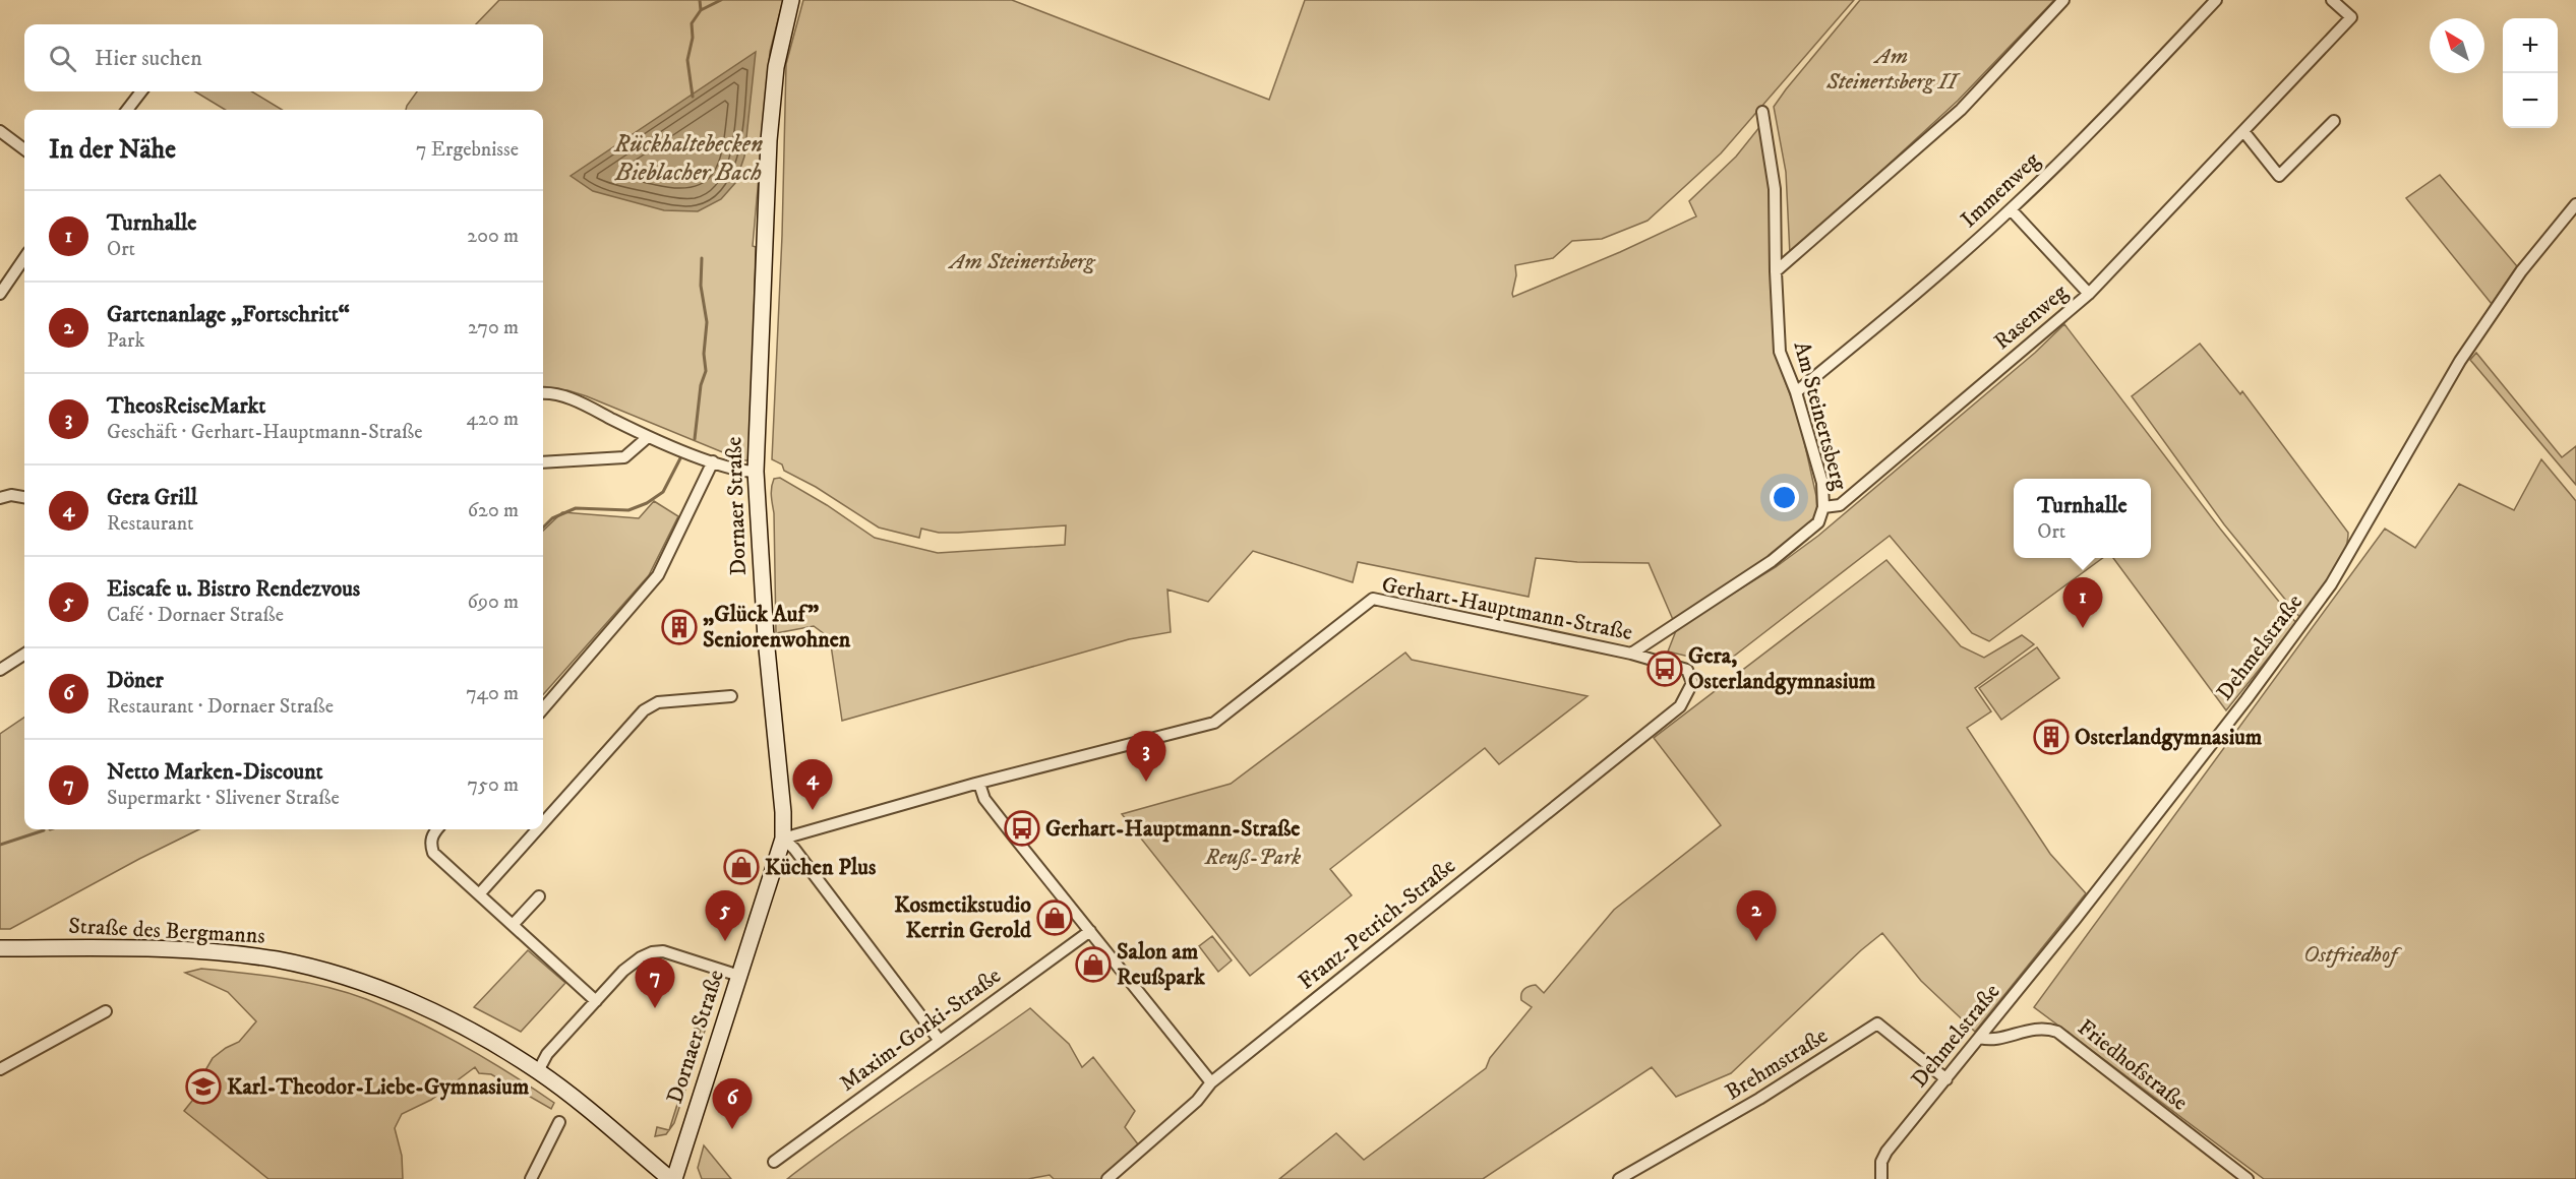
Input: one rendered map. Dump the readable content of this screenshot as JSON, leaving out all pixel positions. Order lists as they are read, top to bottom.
{
  "streets": {
    "main road": ["Dornaer Straße", "Straße des Bergmanns"],
    "street": [
      "Immenweg",
      "Rasenweg",
      "Am Steinertsberg",
      "Gerhart-Hauptmann-Straße",
      "Dehmelstraße",
      "Franz-Petrich-Straße",
      "Maxim-Gorki-Straße",
      "Brehmstraße",
      "Friedhofstraße"
    ]
  },
  "crossings": [
    ["Immenweg", "Am Steinertsberg"],
    ["Rasenweg", "Am Steinertsberg"],
    ["Am Steinertsberg", "Gerhart-Hauptmann-Straße"],
    ["Dornaer Straße", "Gerhart-Hauptmann-Straße"],
    ["Dornaer Straße", "Straße des Bergmanns"],
    ["Gerhart-Hauptmann-Straße", "Franz-Petrich-Straße"],
    ["Dehmelstraße", "Brehmstraße"],
    ["Dehmelstraße", "Friedhofstraße"]
  ],
  "water": ["Rückhaltebecken Bieblacher Bach"],
  "parks": [
    "Am Steinertsberg II",
    "Am Steinertsberg",
    "Reuß-Park",
    "Ostfriedhof"
  ],
  "places": {
    "building": ["„Glück Auf\" Seniorenwohnen", "Osterlandgymnasium"],
    "bus stop": ["Gera, Osterlandgymnasium", "Gerhart-Hauptmann-Straße"],
    "shop": ["Küchen Plus", "Kosmetikstudio Kerrin Gerold", "Salon am Reußpark"],
    "school or university": ["Karl-Theodor-Liebe-Gymnasium"]
  },
  "north": "top left",
  "page": {
    "map_buttons": ["+", "−"],
    "search": "Hier suchen",
    "heading": ["In der Nähe", "7 Ergebnisse"],
    "list": [
      {
        "mark": "1",
        "name": "Turnhalle",
        "note": "Ort",
        "value": "200 m"
      },
      {
        "mark": "2",
        "name": "Gartenanlage „Fortschritt“",
        "note": "Park",
        "value": "270 m"
      },
      {
        "mark": "3",
        "name": "TheosReiseMarkt",
        "note": "Geschäft · Gerhart-Hauptmann-Straße",
        "value": "420 m"
      },
      {
        "mark": "4",
        "name": "Gera Grill",
        "note": "Restaurant",
        "value": "620 m"
      },
      {
        "mark": "5",
        "name": "Eiscafe u. Bistro Rendezvous",
        "note": "Café · Dornaer Straße",
        "value": "690 m"
      },
      {
        "mark": "6",
        "name": "Döner",
        "note": "Restaurant · Dornaer Straße",
        "value": "740 m"
      },
      {
        "mark": "7",
        "name": "Netto Marken-Discount",
        "note": "Supermarkt · Slivener Straße",
        "value": "750 m"
      }
    ],
    "popup": ["Turnhalle", "Ort"],
    "pins": [
      "1",
      "3",
      "4",
      "2",
      "5",
      "7",
      "6"
    ]
  }
}
